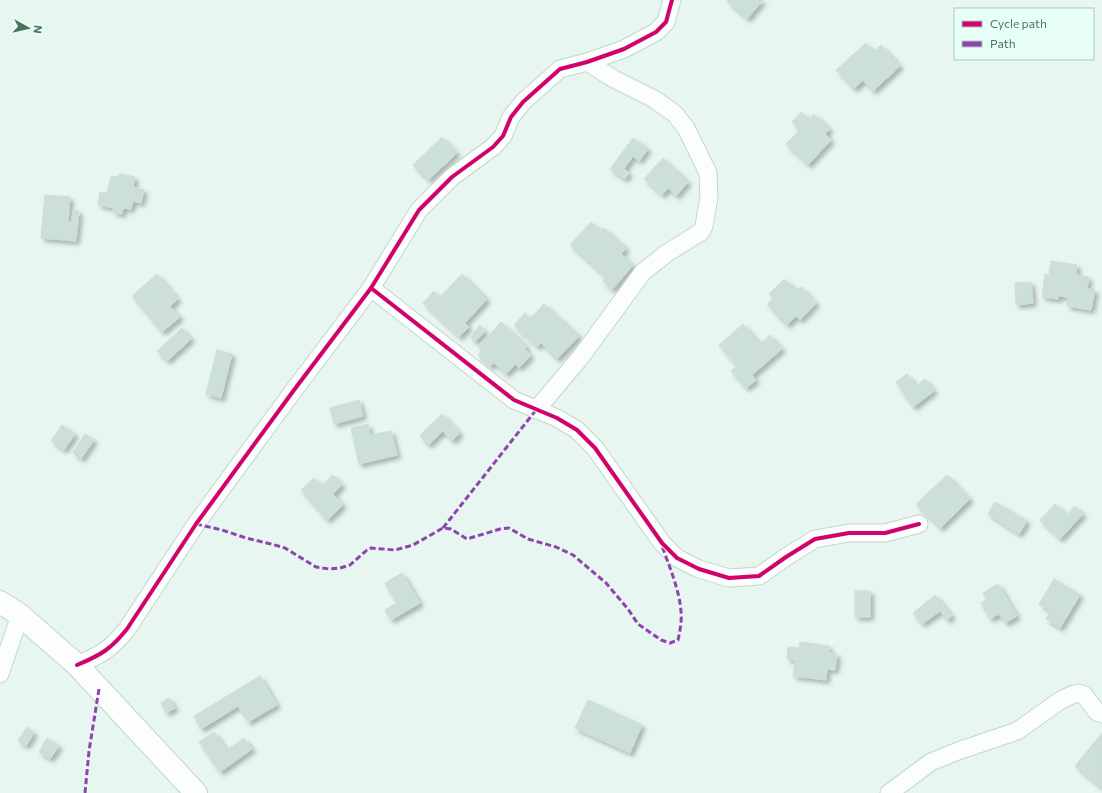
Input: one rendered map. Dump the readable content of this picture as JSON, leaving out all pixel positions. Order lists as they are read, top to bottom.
{
  "legend": ["Cycle path", "Path"],
  "north": "right"
}
